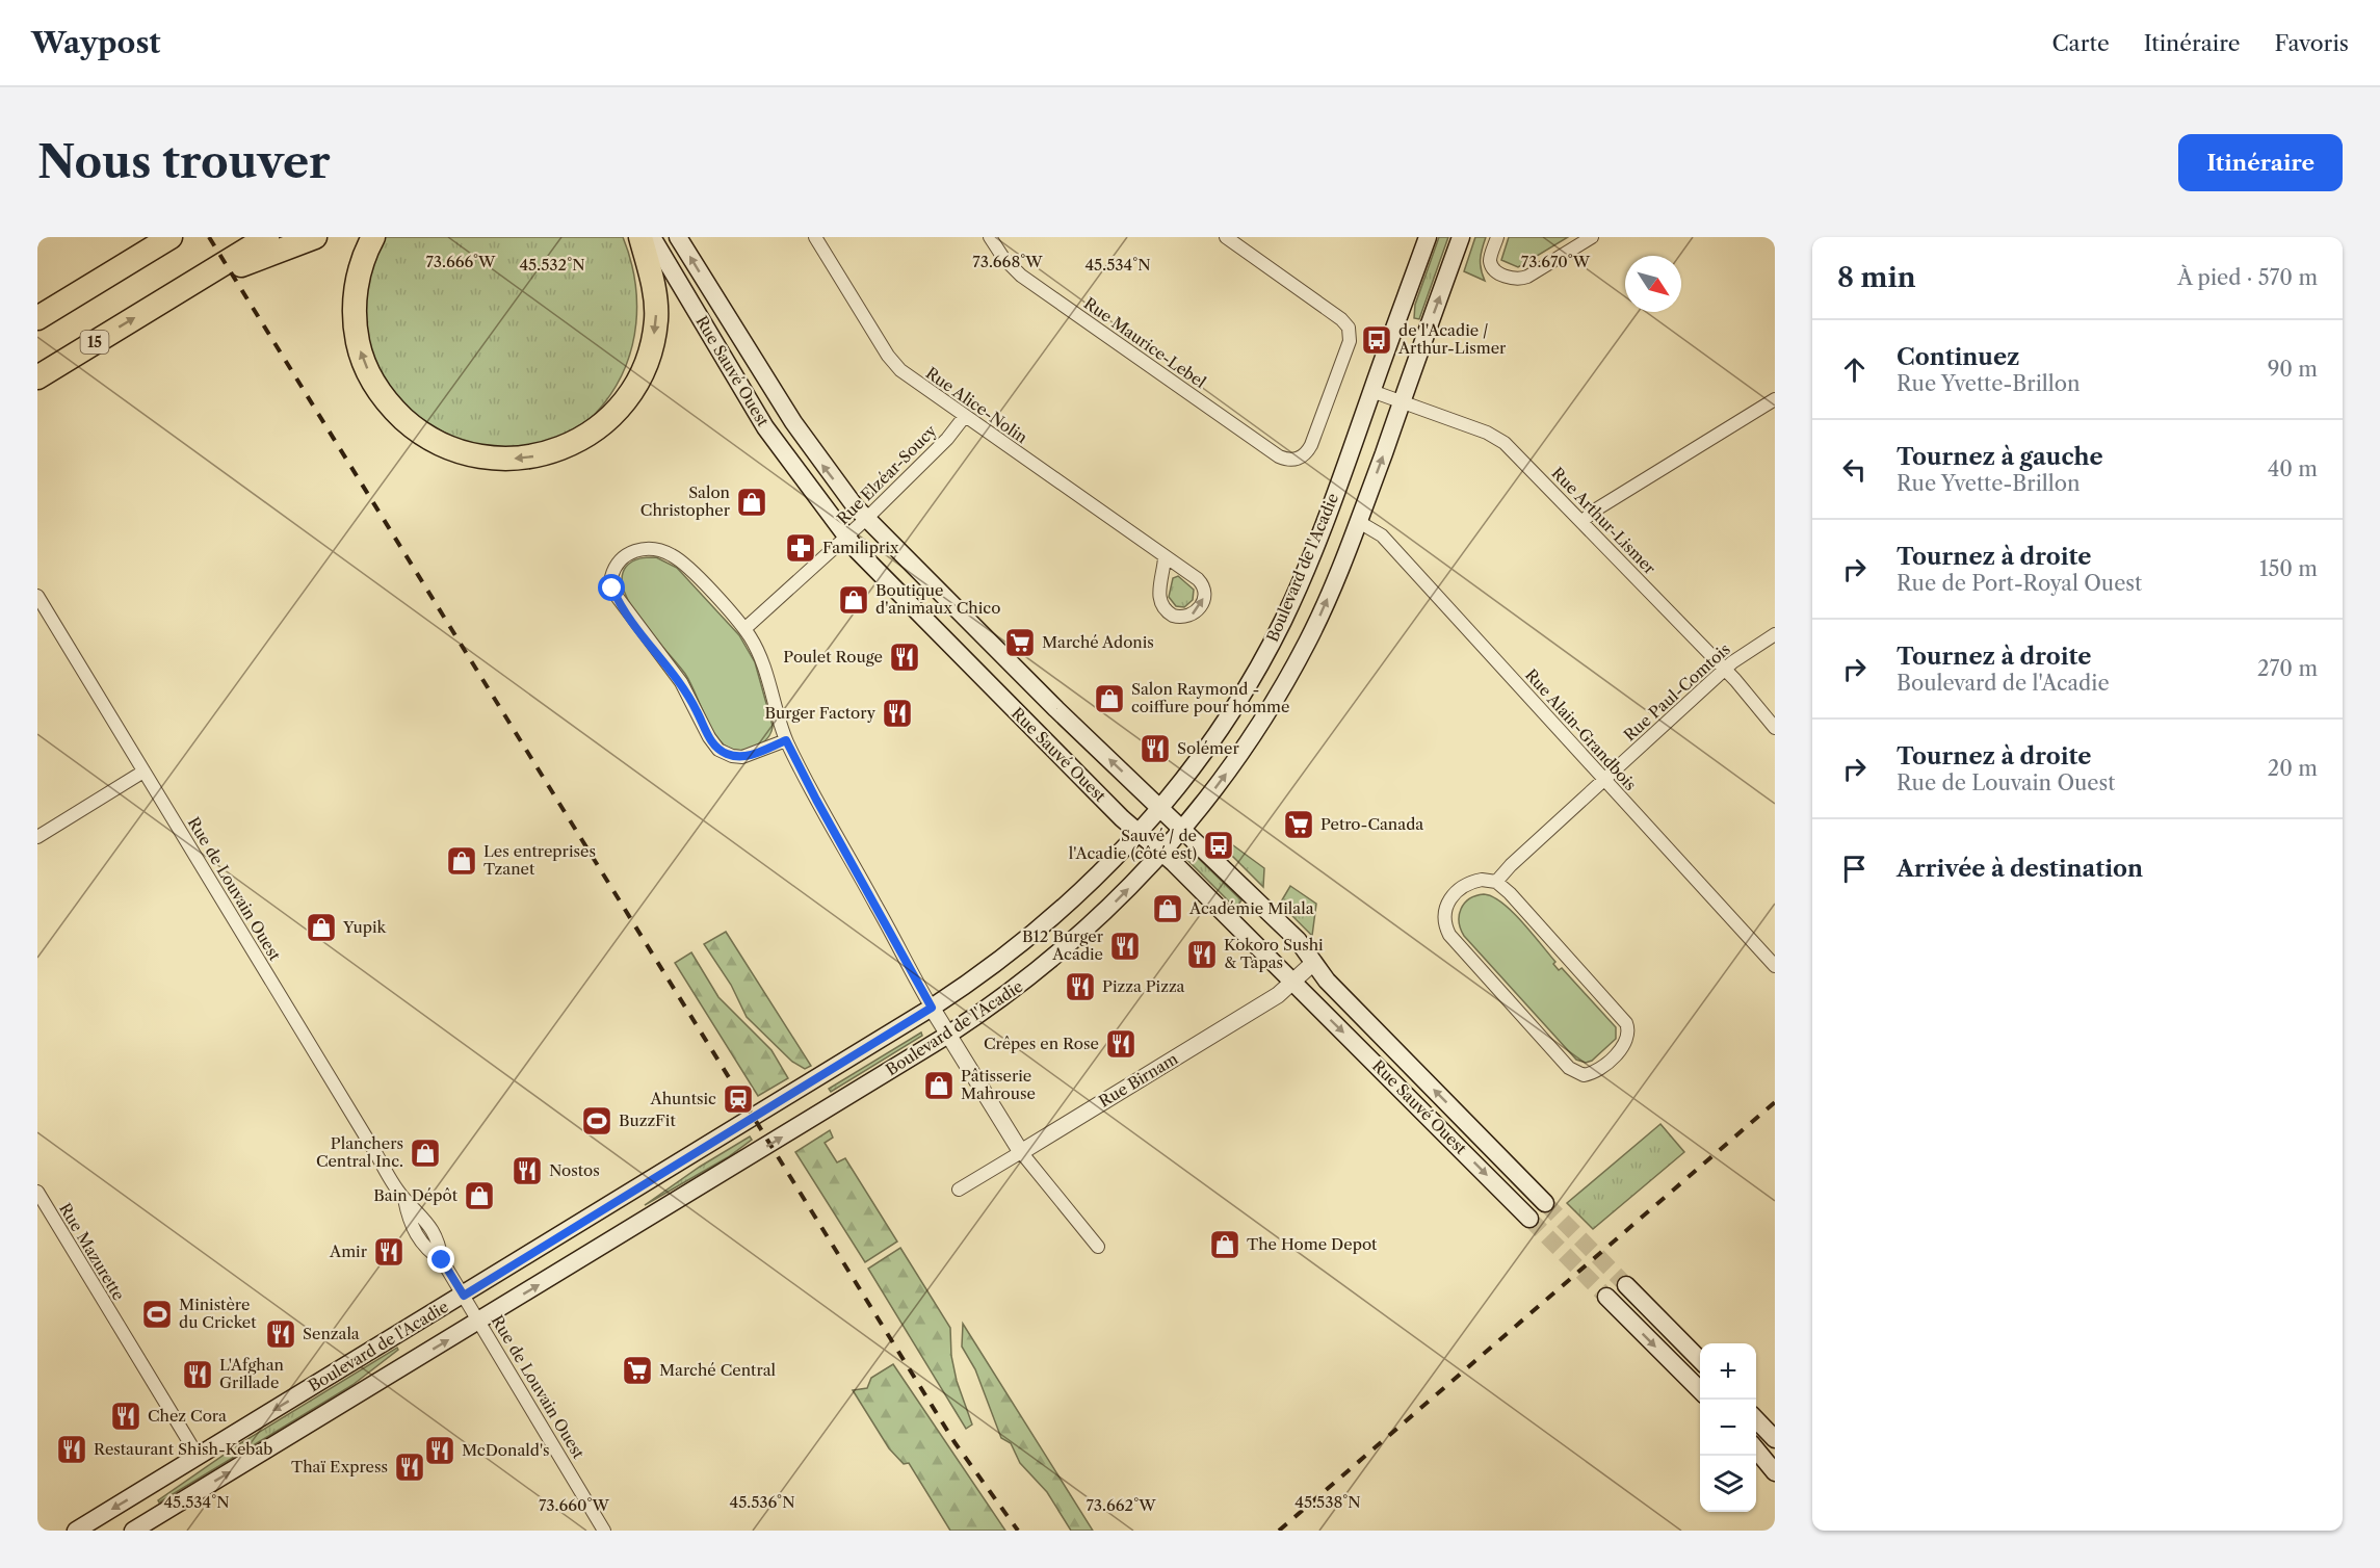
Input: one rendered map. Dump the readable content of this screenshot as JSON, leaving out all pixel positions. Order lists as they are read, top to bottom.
{
  "streets": {
    "highway": ["15"],
    "main road": ["Rue Sauvé Ouest", "Boulevard de l'Acadie"],
    "street": [
      "Rue Maurice-Lebel",
      "Rue Alice-Nolin",
      "Rue Elzéar-Soucy",
      "Rue Arthur-Lismer",
      "Rue Paul-Comtois",
      "Rue Alain-Grandbois",
      "Rue de Louvain Ouest",
      "Rue Birnam",
      "Rue Mazurette"
    ]
  },
  "crossings": [
    ["Rue Sauvé Ouest", "Rue Elzéar-Soucy"],
    ["Rue Sauvé Ouest", "Boulevard de l'Acadie"],
    ["Rue Sauvé Ouest", "Rue Birnam"],
    ["Rue Alice-Nolin", "Rue Elzéar-Soucy"],
    ["Rue Arthur-Lismer", "Boulevard de l'Acadie"],
    ["Rue Arthur-Lismer", "Rue Paul-Comtois"],
    ["Boulevard de l'Acadie", "Rue Alain-Grandbois"],
    ["Boulevard de l'Acadie", "Rue de Louvain Ouest"],
    ["Boulevard de l'Acadie", "Rue Mazurette"],
    ["Rue Paul-Comtois", "Rue Alain-Grandbois"]
  ],
  "places": {
    "bus stop": ["de l'Acadie / Arthur-Lismer", "Sauvé / de l'Acadie (côté est)"],
    "shop": [
      "Salon Christopher",
      "Boutique d'animaux Chico",
      "Salon Raymond - coiffure pour homme",
      "Les entreprises Tzanet",
      "Académie Milala",
      "Yupik",
      "Pâtisserie Mahrouse",
      "Planchers Central Inc.",
      "Bain Dépôt",
      "The Home Depot"
    ],
    "pharmacy": ["Familiprix"],
    "supermarket": ["Marché Adonis", "Petro-Canada", "Marché Central"],
    "restaurant": [
      "Poulet Rouge",
      "Burger Factory",
      "Solémer",
      "B12 Burger Acadie",
      "Kokoro Sushi & Tapas",
      "Pizza Pizza",
      "Crêpes en Rose",
      "Nostos",
      "Amir",
      "Senzala",
      "L'Afghan Grillade",
      "Chez Cora",
      "Restaurant Shish-Kebab",
      "McDonald's",
      "Thaï Express"
    ],
    "station": ["Ahuntsic"],
    "sports": ["BuzzFit", "Ministère du Cricket"]
  },
  "north": "bottom right",
  "page": {
    "header": "Waypost",
    "nav": ["Carte", "Itinéraire", "Favoris"],
    "buttons": "Itinéraire",
    "title": "Nous trouver",
    "heading": ["8 min", "À pied · 570 m"],
    "list": [
      ["Continuez", "Rue Yvette-Brillon", "90 m"],
      ["Tournez à gauche", "Rue Yvette-Brillon", "40 m"],
      ["Tournez à droite", "Rue de Port-Royal Ouest", "150 m"],
      ["Tournez à droite", "Boulevard de l'Acadie", "270 m"],
      ["Tournez à droite", "Rue de Louvain Ouest", "20 m"],
      "Arrivée à destination"
    ],
    "map_buttons": ["+", "−"]
  },
  "coordinates": [
    "73.670°W",
    "73.666°W",
    "73.668°W",
    "45.532°N",
    "45.534°N",
    "45.536°N",
    "45.538°N",
    "73.660°W",
    "73.662°W"
  ]
}
